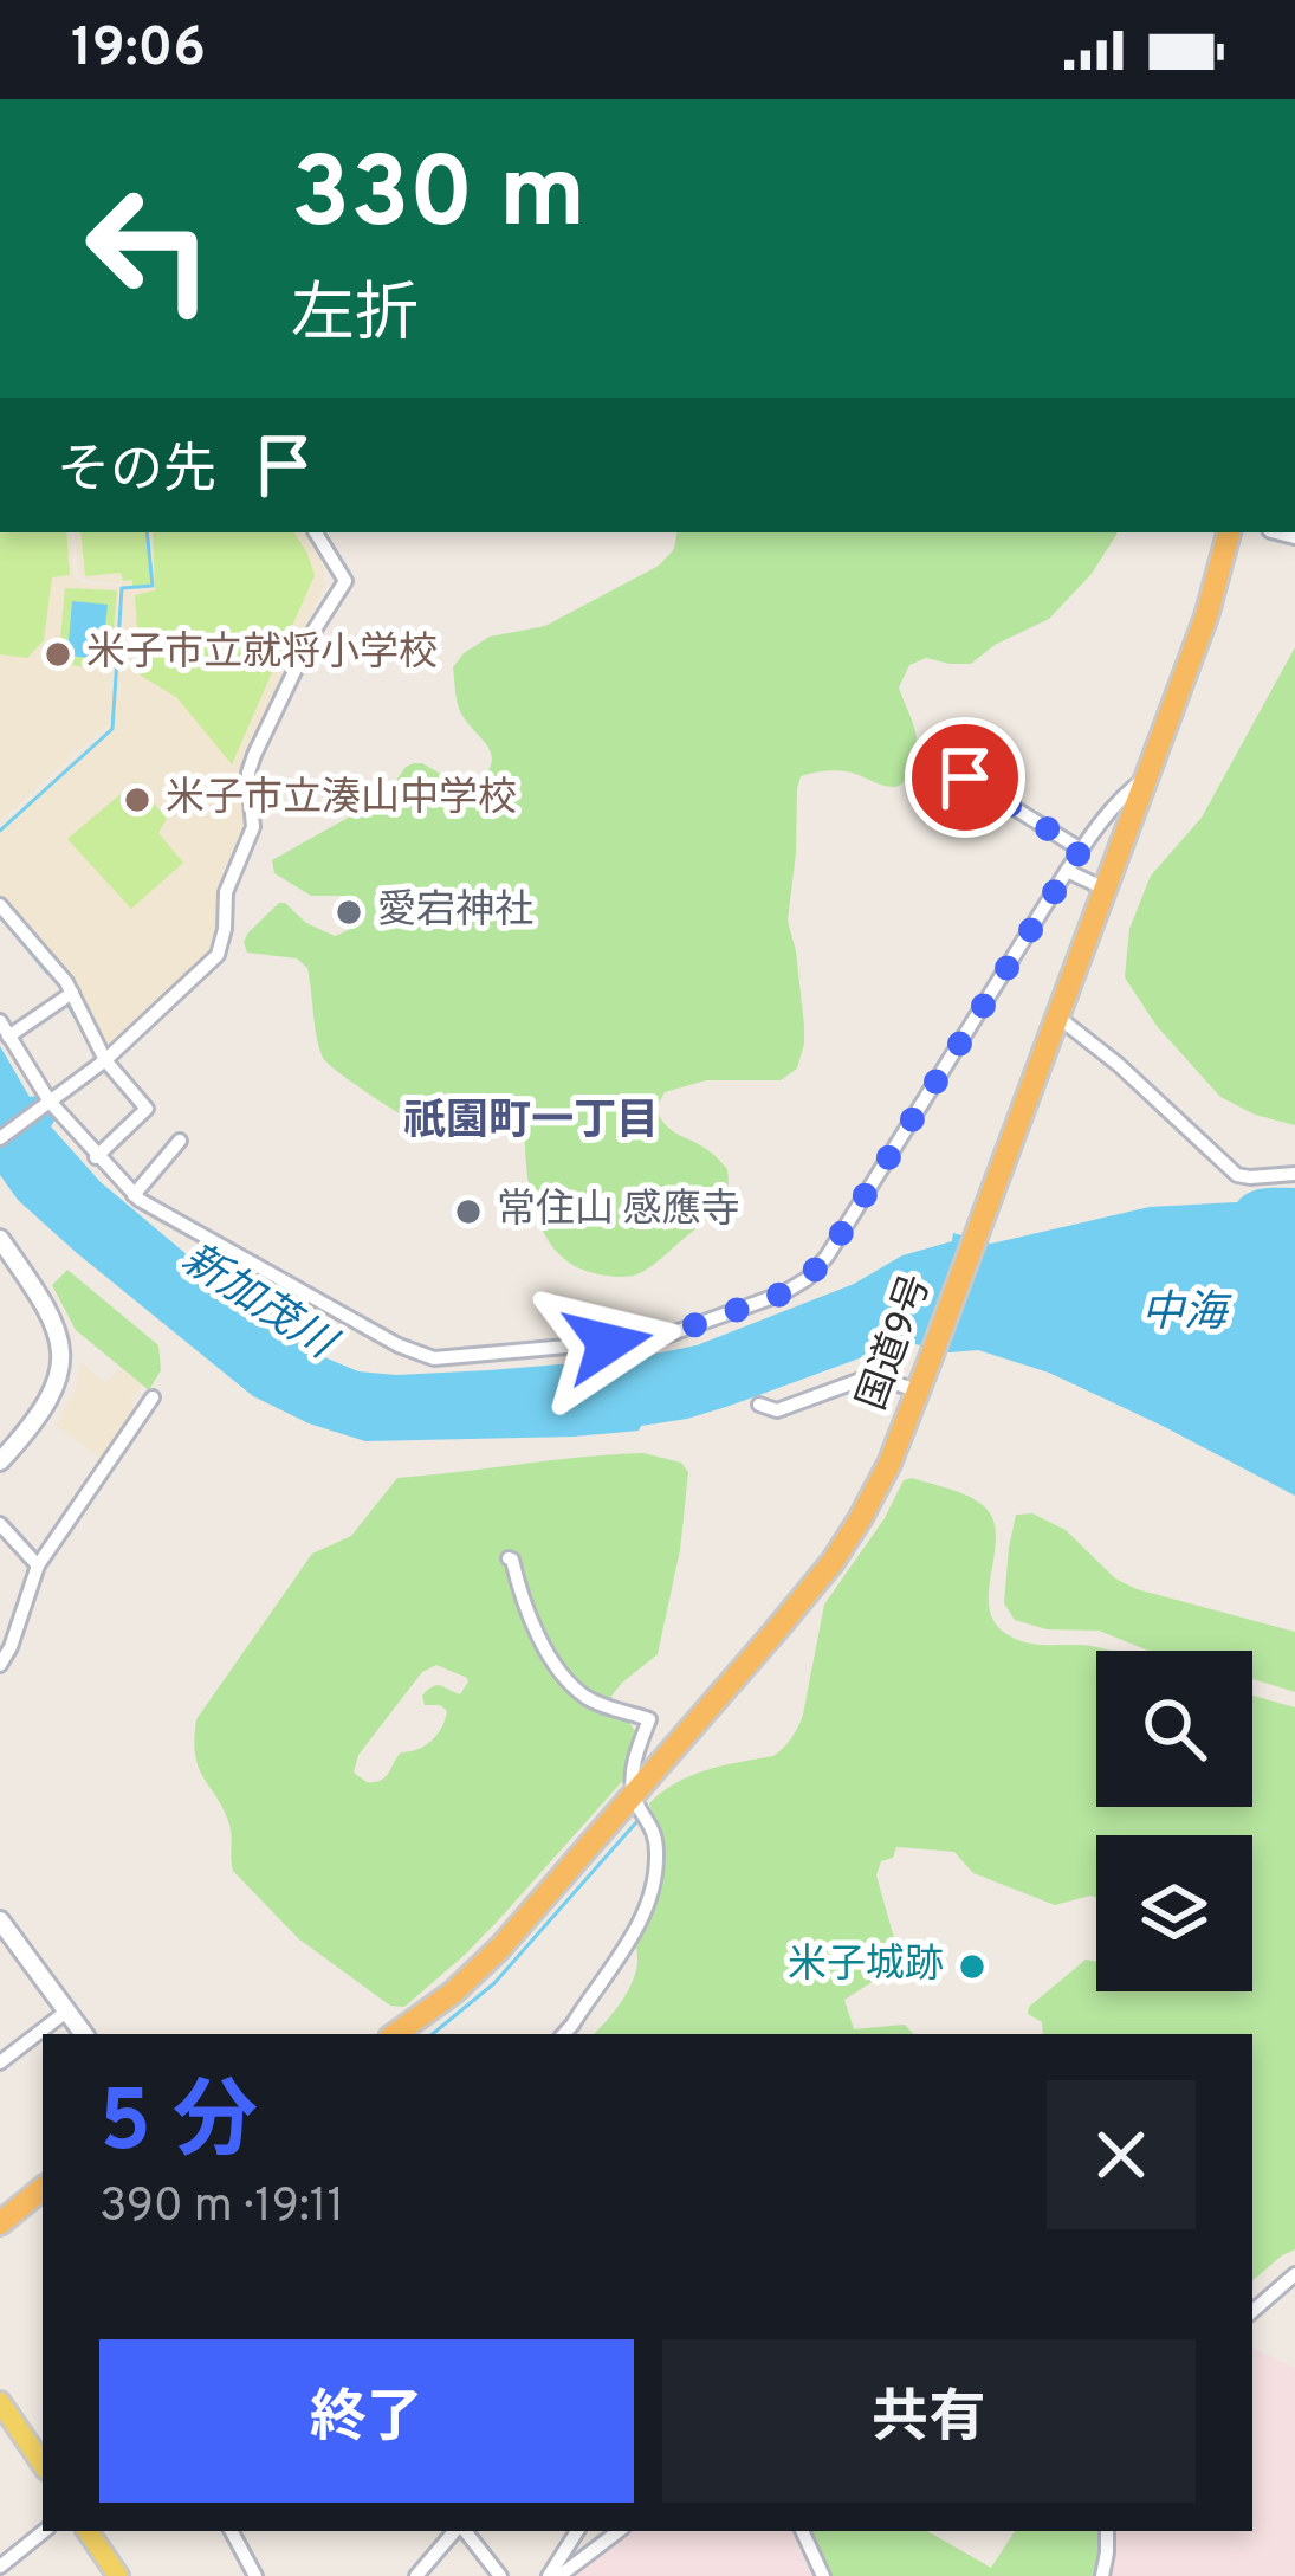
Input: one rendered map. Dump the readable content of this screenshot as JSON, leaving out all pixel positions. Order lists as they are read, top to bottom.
{
  "streets": {
    "highway": ["国道9号"]
  },
  "districts": ["祇園町一丁目"],
  "water": ["新加茂川", "中海"],
  "places": [
    "米子市立就将小学校",
    "米子市立湊山中学校",
    "愛宕神社",
    "常住山 感應寺",
    "米子城跡"
  ],
  "page": {
    "status": "19:06",
    "turn": ["330 m", "左折"],
    "then": "その先",
    "heading": ["5 分", "390 m · 19:11"],
    "buttons": ["終了", "共有"]
  }
}
